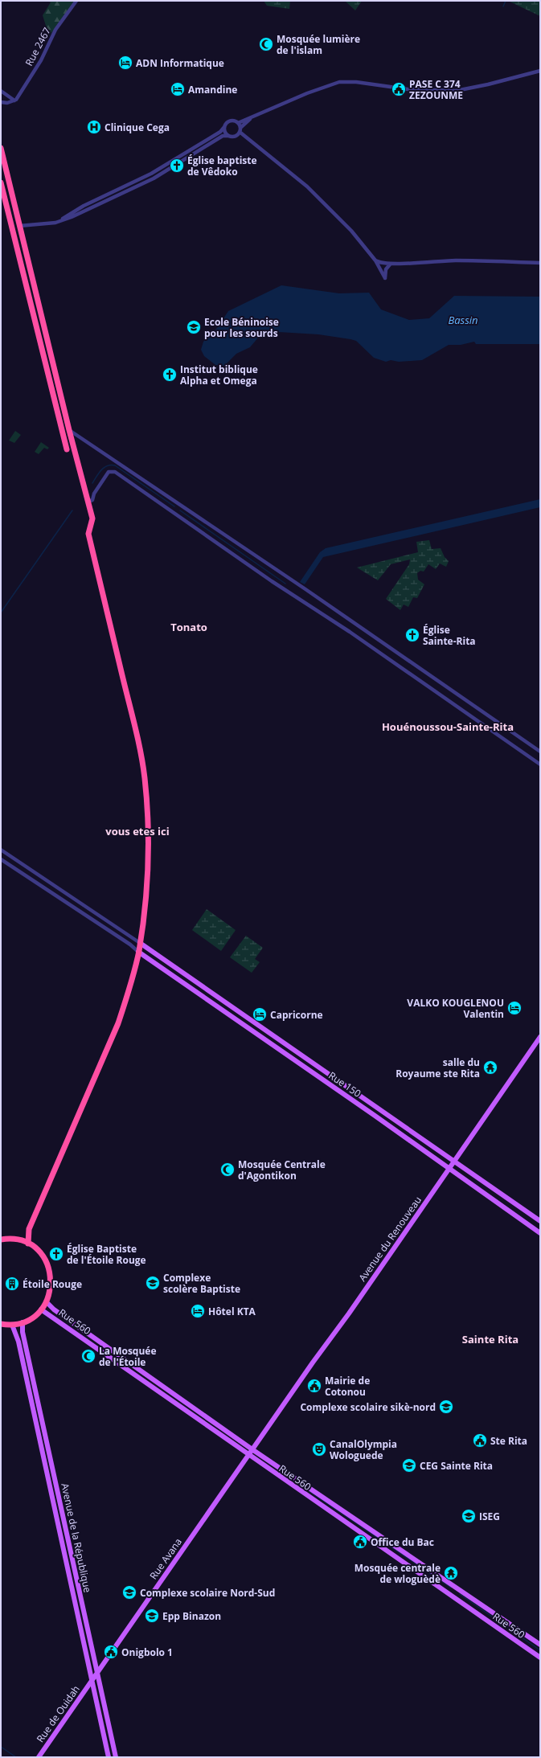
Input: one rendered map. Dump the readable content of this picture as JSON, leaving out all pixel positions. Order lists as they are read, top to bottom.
{
  "streets": {
    "main road": [
      "Rue 150",
      "Avenue du Renouveau",
      "Rue 560",
      "Avenue de la République",
      "Rue Avana",
      "Rue de Ouidah"
    ],
    "street": ["Rue 2467"]
  },
  "crossings": [
    ["Rue 150", "Avenue du Renouveau"],
    ["Avenue du Renouveau", "Rue 560"],
    ["Avenue du Renouveau", "Rue Avana"],
    ["Rue 560", "Rue Avana"],
    ["Avenue de la République", "Rue Avana"],
    ["Avenue de la République", "Rue de Ouidah"],
    ["Rue Avana", "Rue de Ouidah"]
  ],
  "districts": [
    "Tonato",
    "Houénoussou-Sainte-Rita",
    "vous etes ici",
    "Sainte Rita"
  ],
  "water": ["Bassin"],
  "places": {
    "mosque": ["Mosquée lumière de l'islam", "Mosquée Centrale d'Agontikon", "La Mosquée de l'Étoile"],
    "hotel": [
      "ADN Informatique",
      "Amandine",
      "VALKO KOUGLENOU Valentin",
      "Capricorne",
      "Hôtel KTA"
    ],
    "public building": [
      "PASE C 374 ZEZOUNME",
      "Mairie de Cotonou",
      "Ste Rita",
      "Office du Bac",
      "Onigbolo 1"
    ],
    "hospital": ["Clinique Cega"],
    "church": [
      "Église baptiste de Vêdoko",
      "Institut biblique Alpha et Omega",
      "Église Sainte-Rita",
      "Église Baptiste de l'Étoile Rouge"
    ],
    "school or university": [
      "Ecole Béninoise pour les sourds",
      "Complexe scolère Baptiste",
      "Complexe scolaire sikè-nord",
      "CEG Sainte Rita",
      "ISEG",
      "Complexe scolaire Nord-Sud",
      "Epp Binazon"
    ],
    "temple": ["salle du Royaume ste Rita", "Mosquée centrale de wloguèdè"],
    "building": ["Étoile Rouge"],
    "theatre": ["CanalOlympia Wologuede"]
  }
}
